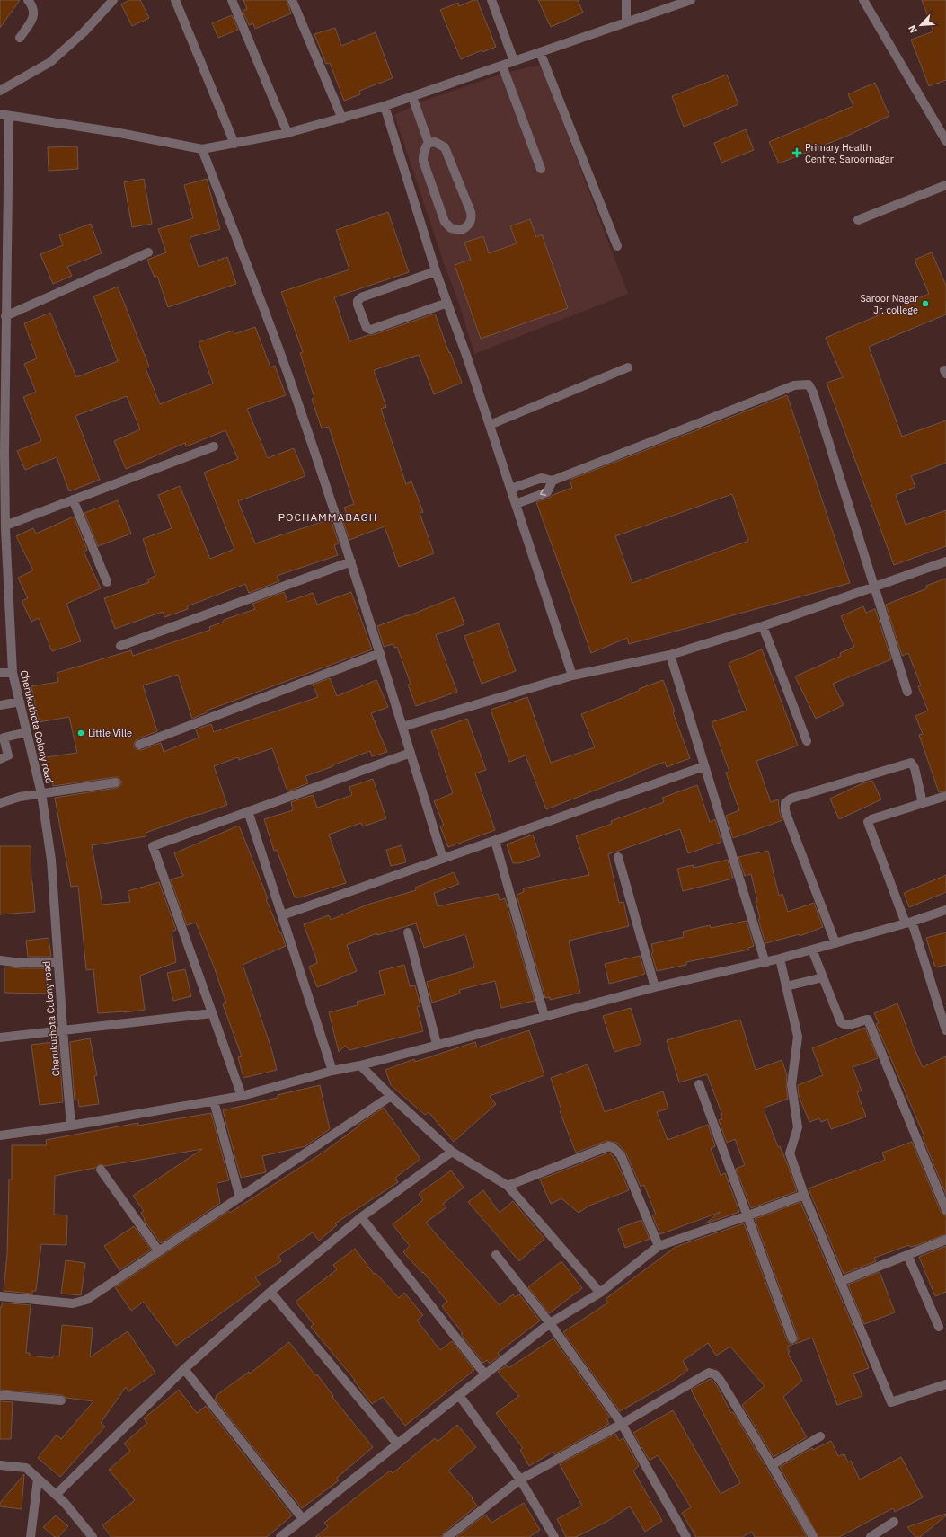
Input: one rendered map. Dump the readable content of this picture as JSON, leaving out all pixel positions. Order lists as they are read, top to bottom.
{
  "streets": {
    "street": ["Cherukuthota Colony road"]
  },
  "districts": ["POCHAMMABAGH"],
  "places": {
    "health": ["Primary Health Centre, Saroornagar"],
    "other": ["Saroor Nagar Jr. college", "Little Ville"]
  },
  "north": "bottom left"
}
